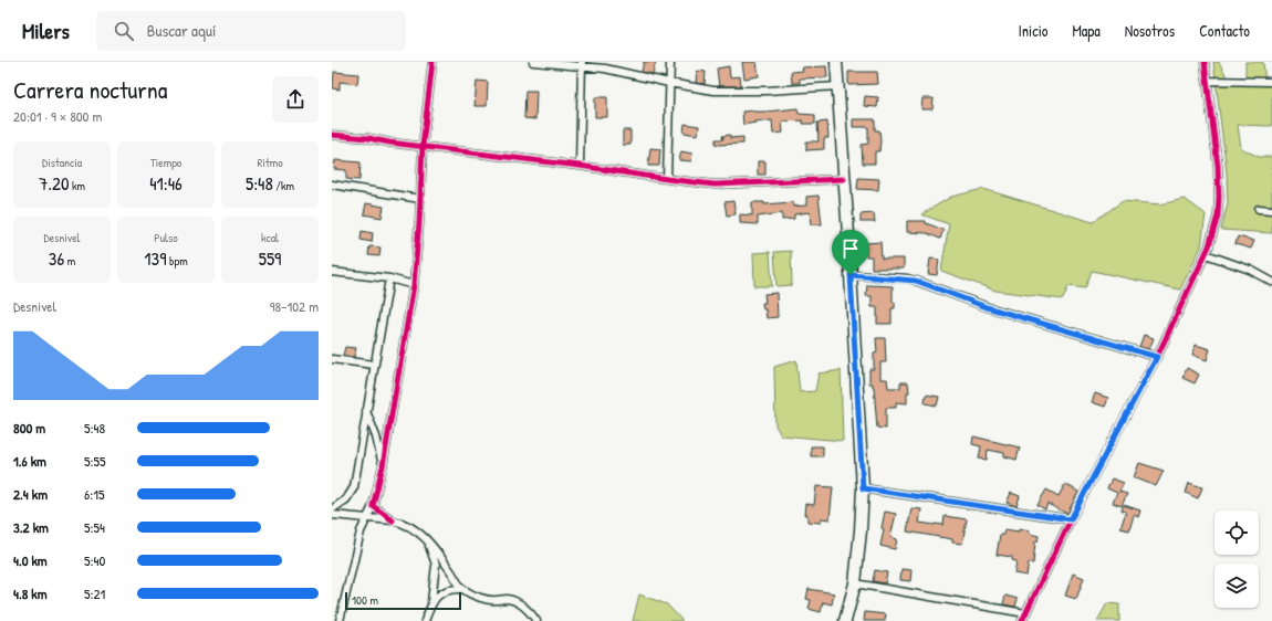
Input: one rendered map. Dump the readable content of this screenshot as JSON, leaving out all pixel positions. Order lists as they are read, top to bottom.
{
  "scale_bar": "100 m",
  "page": {
    "header": "Milers",
    "search": "Buscar aquí",
    "nav": [
      "Inicio",
      "Mapa",
      "Nosotros",
      "Contacto"
    ],
    "heading": ["Carrera nocturna", "20:01 · 9 × 800 m"],
    "stats": [
      ["Distancia", "7.20 km"],
      ["Tiempo", "41:46"],
      ["Ritmo", "5:48 /km"],
      ["Desnivel", "36 m"],
      ["Pulso", "139 bpm"],
      ["kcal", "559"]
    ],
    "chart": ["Desnivel", "98–102 m"],
    "list": [
      {
        "name": "800 m",
        "note": "5:48"
      },
      {
        "name": "1.6 km",
        "note": "5:55"
      },
      {
        "name": "2.4 km",
        "note": "6:15"
      },
      {
        "name": "3.2 km",
        "note": "5:54"
      },
      {
        "name": "4.0 km",
        "note": "5:40"
      },
      {
        "name": "4.8 km",
        "note": "5:21"
      }
    ],
    "scale": "100 m"
  }
}
